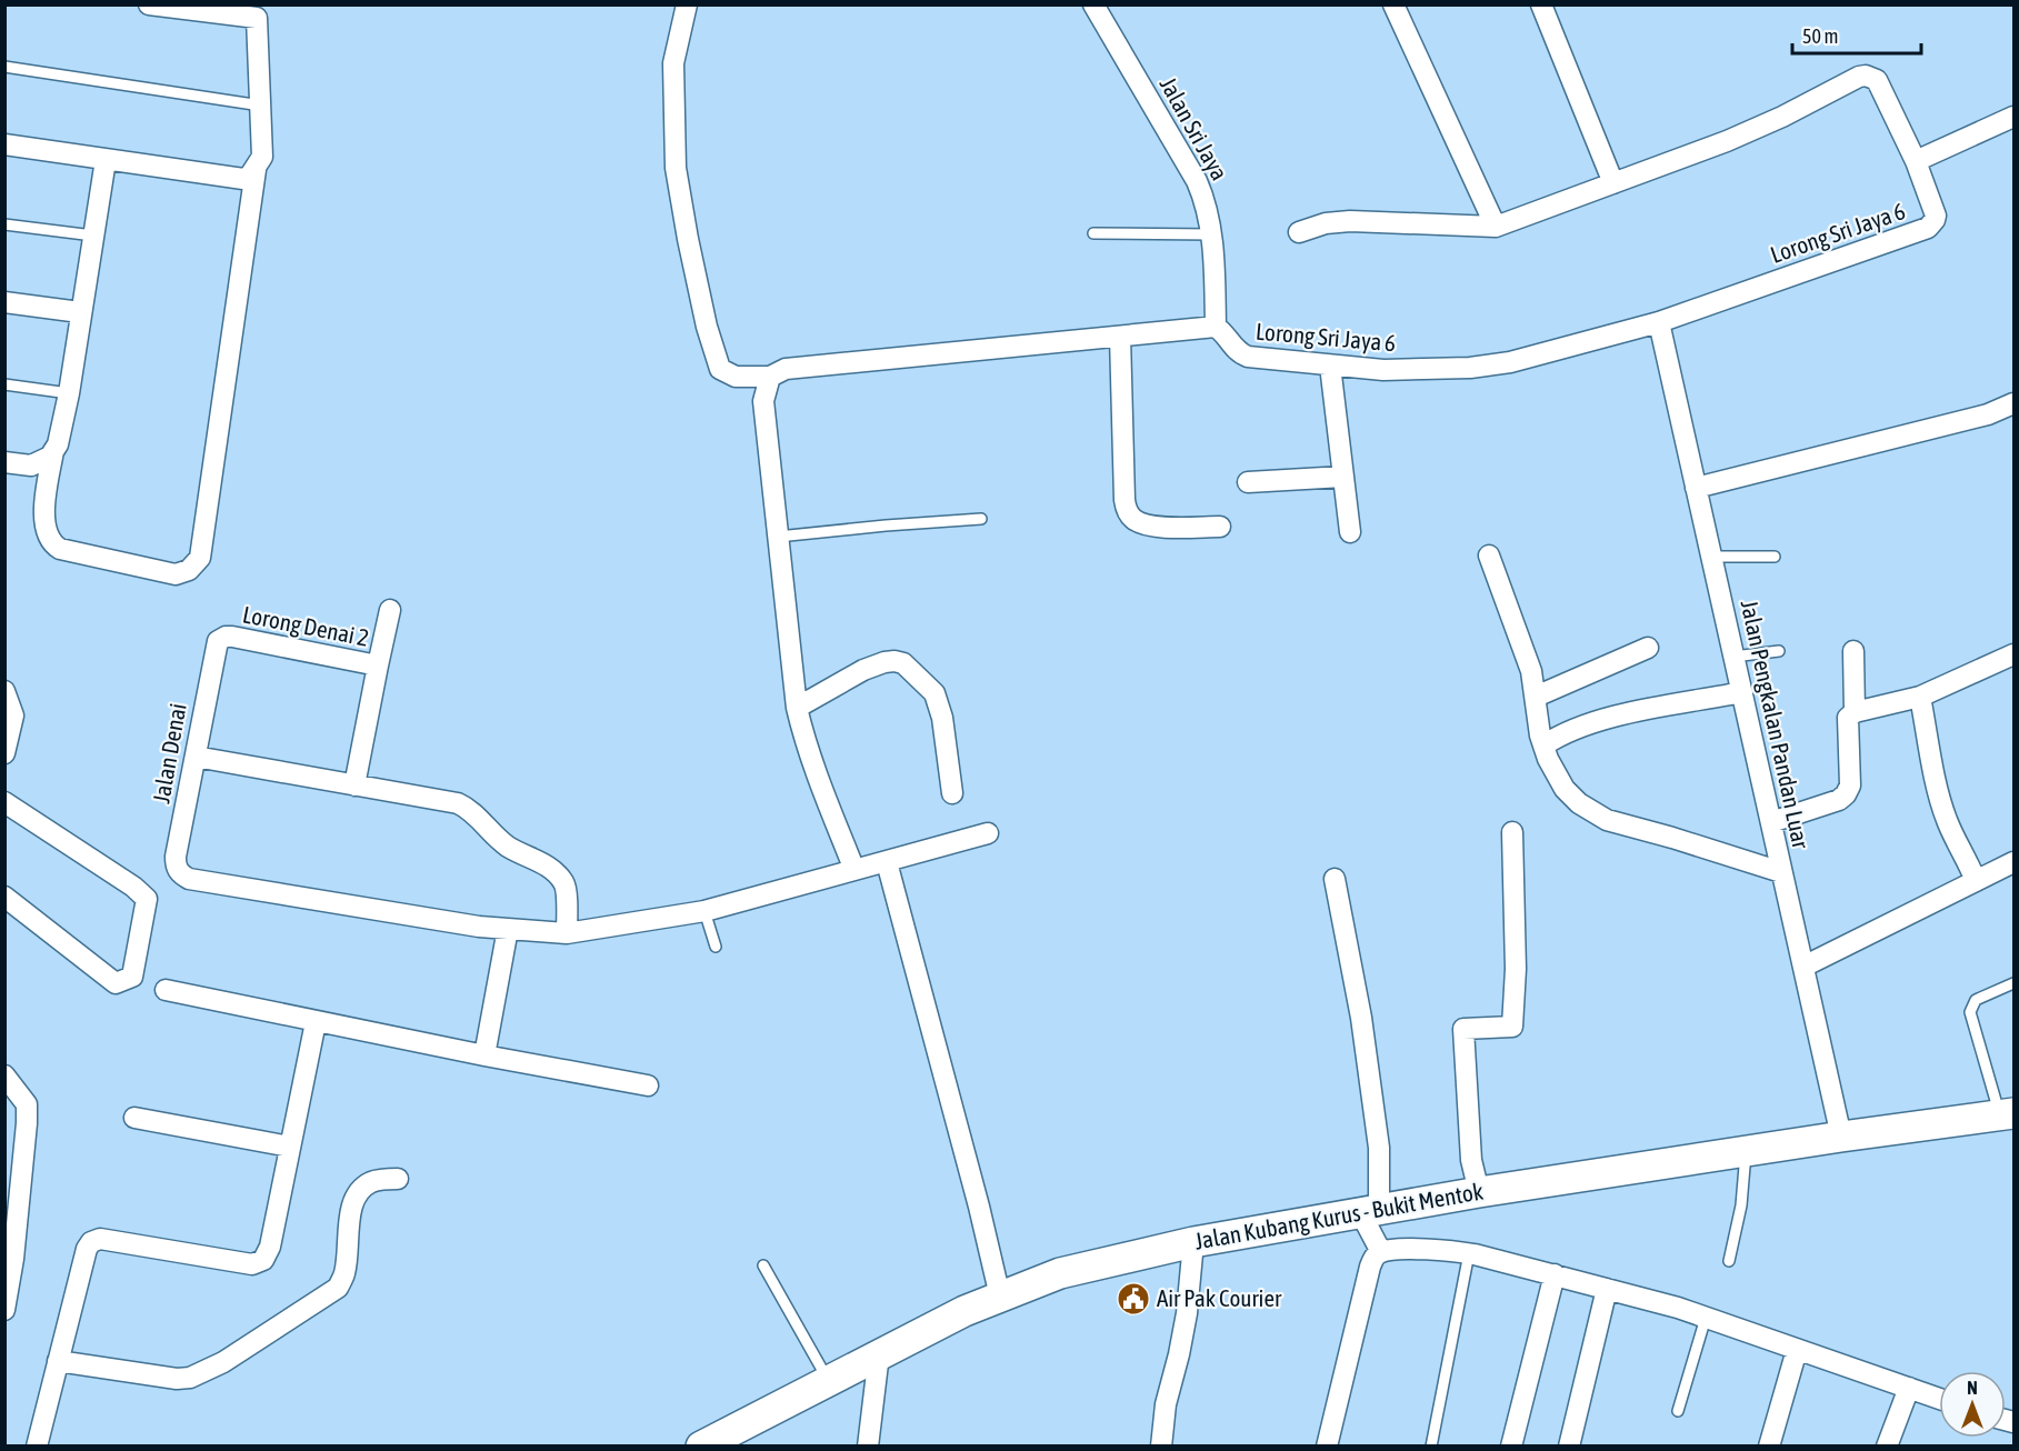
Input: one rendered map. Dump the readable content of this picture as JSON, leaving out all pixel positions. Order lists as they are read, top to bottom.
{
  "streets": {
    "main road": ["Jalan Kubang Kurus - Bukit Mentok"],
    "street": [
      "Jalan Sri Jaya",
      "Lorong Sri Jaya 6",
      "Lorong Denai 2",
      "Jalan Pengkalan Pandan Luar",
      "Jalan Denai"
    ]
  },
  "crossings": [
    ["Jalan Sri Jaya", "Lorong Sri Jaya 6"],
    ["Lorong Sri Jaya 6", "Jalan Pengkalan Pandan Luar"],
    ["Lorong Denai 2", "Jalan Denai"],
    ["Jalan Pengkalan Pandan Luar", "Jalan Kubang Kurus - Bukit Mentok"]
  ],
  "places": {
    "public building": ["Air Pak Courier"]
  },
  "scale_bar": "50 m",
  "north": "top"
}
